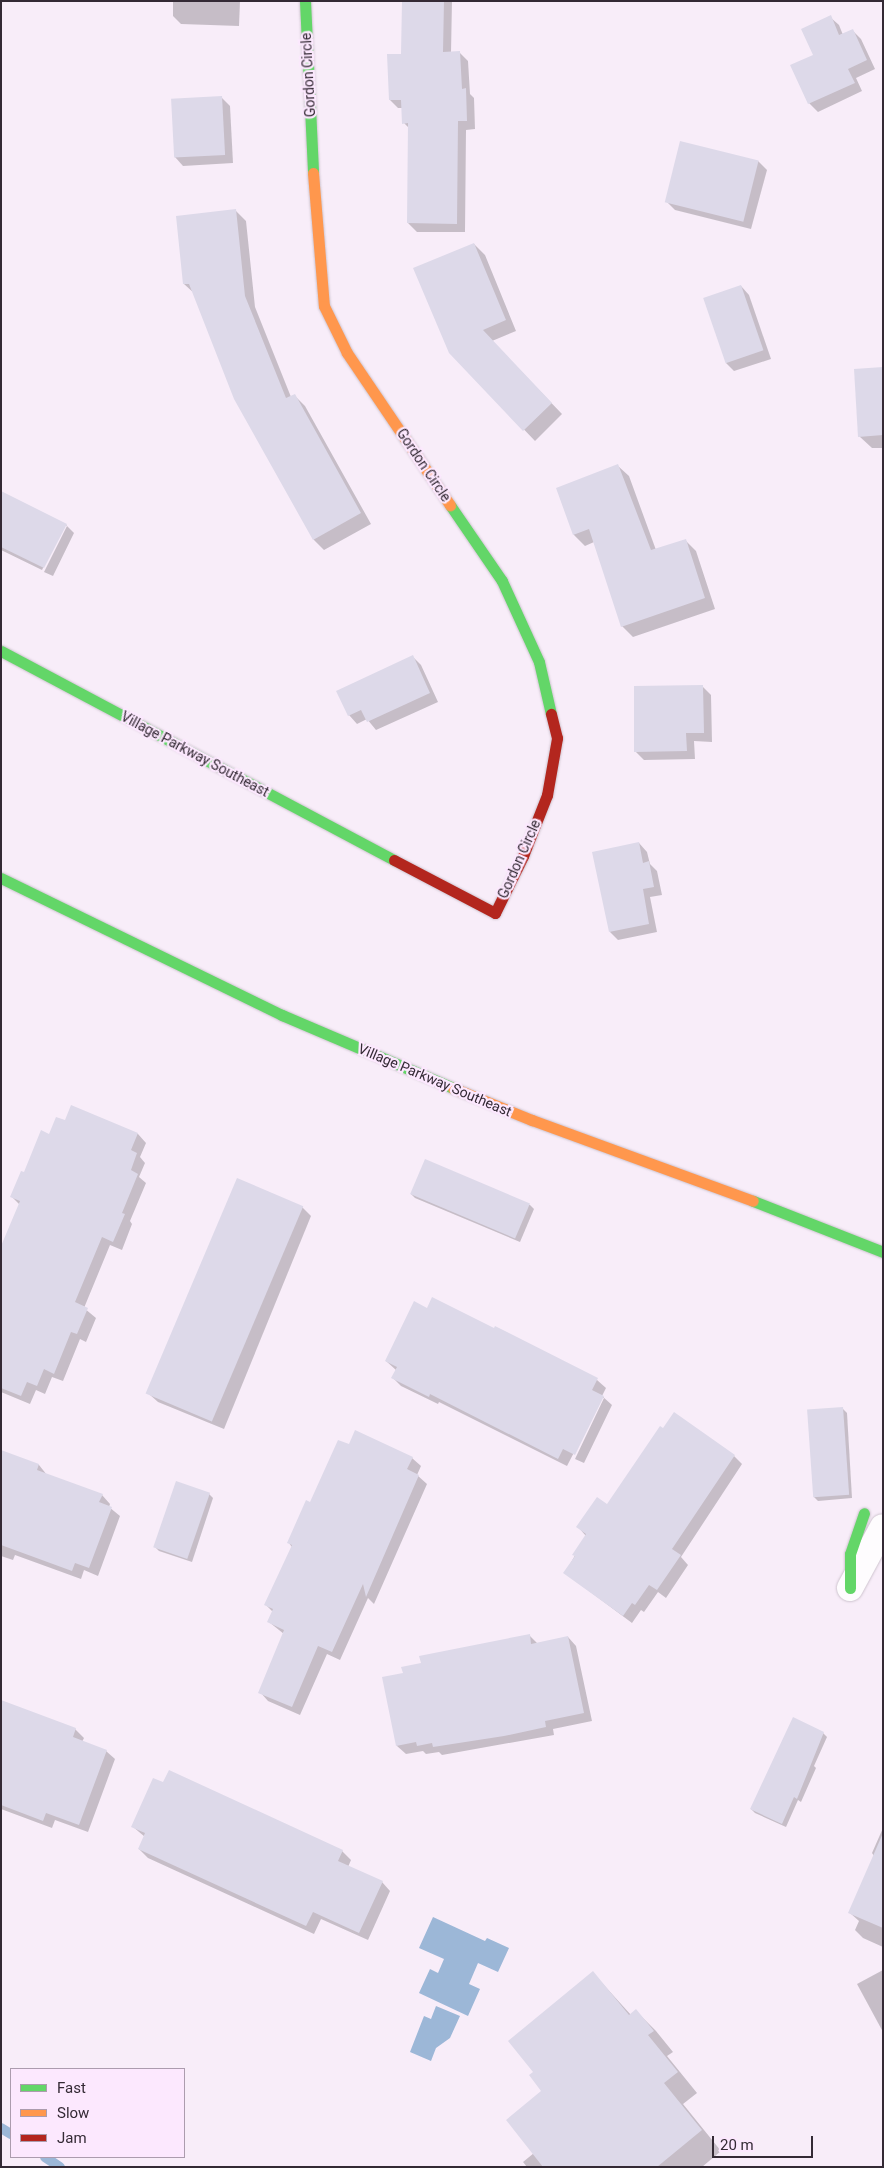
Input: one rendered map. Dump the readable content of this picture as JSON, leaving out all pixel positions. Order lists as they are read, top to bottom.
{
  "streets": {
    "street": ["Gordon Circle", "Village Parkway Southeast"]
  },
  "crossings": [
    ["Gordon Circle", "Village Parkway Southeast"]
  ],
  "legend": ["Fast", "Slow", "Jam"],
  "scale_bar": "20 m"
}
